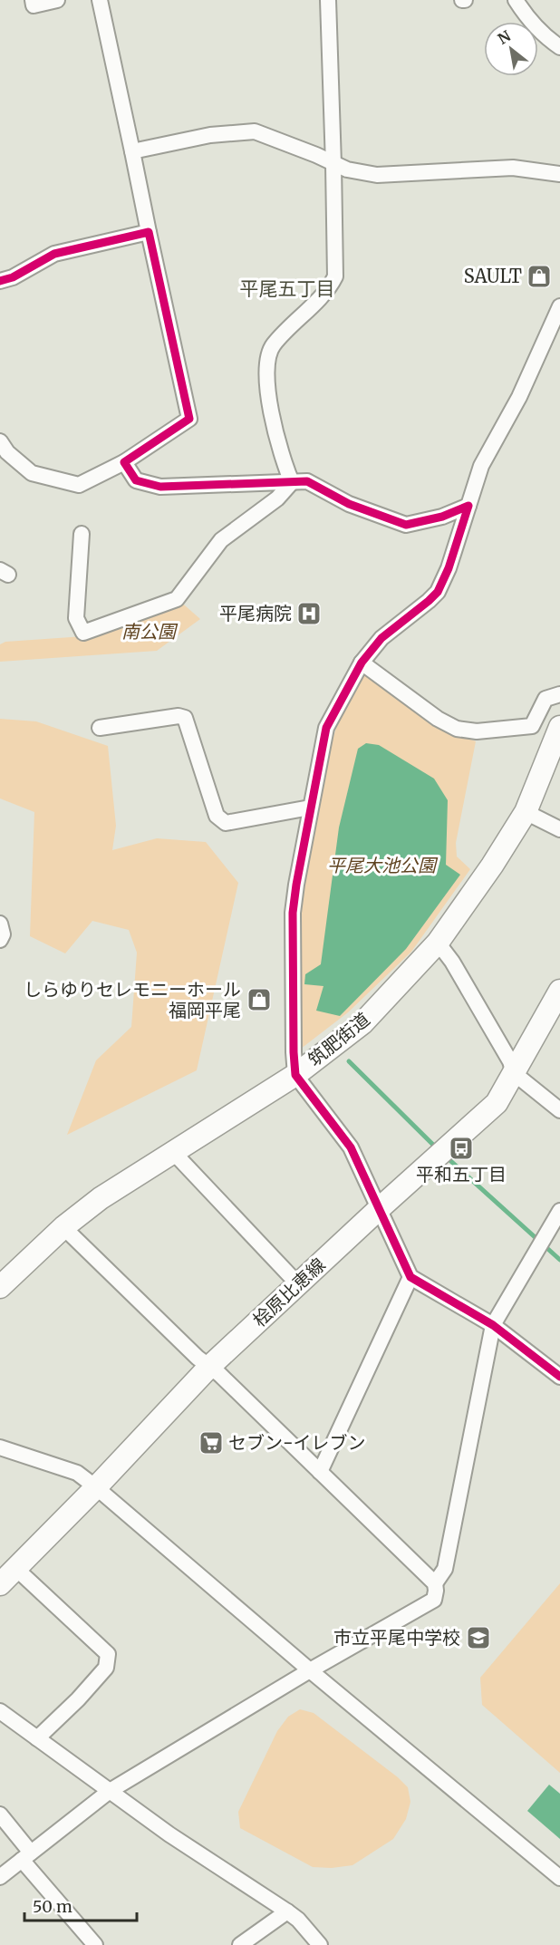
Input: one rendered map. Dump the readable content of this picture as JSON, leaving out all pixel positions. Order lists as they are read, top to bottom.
{
  "streets": {
    "street": ["筑肥街道", "桧原比恵線"]
  },
  "districts": ["平尾五丁目"],
  "parks": ["南公園", "平尾大池公園"],
  "places": {
    "shop": ["SAULT", "しらゆりセレモニーホール 福岡平尾"],
    "hospital": ["平尾病院"],
    "bus stop": ["平和五丁目"],
    "supermarket": ["セブン-イレブン"],
    "school or university": ["市立平尾中学校"]
  },
  "scale_bar": "50 m",
  "north": "top left"
}
